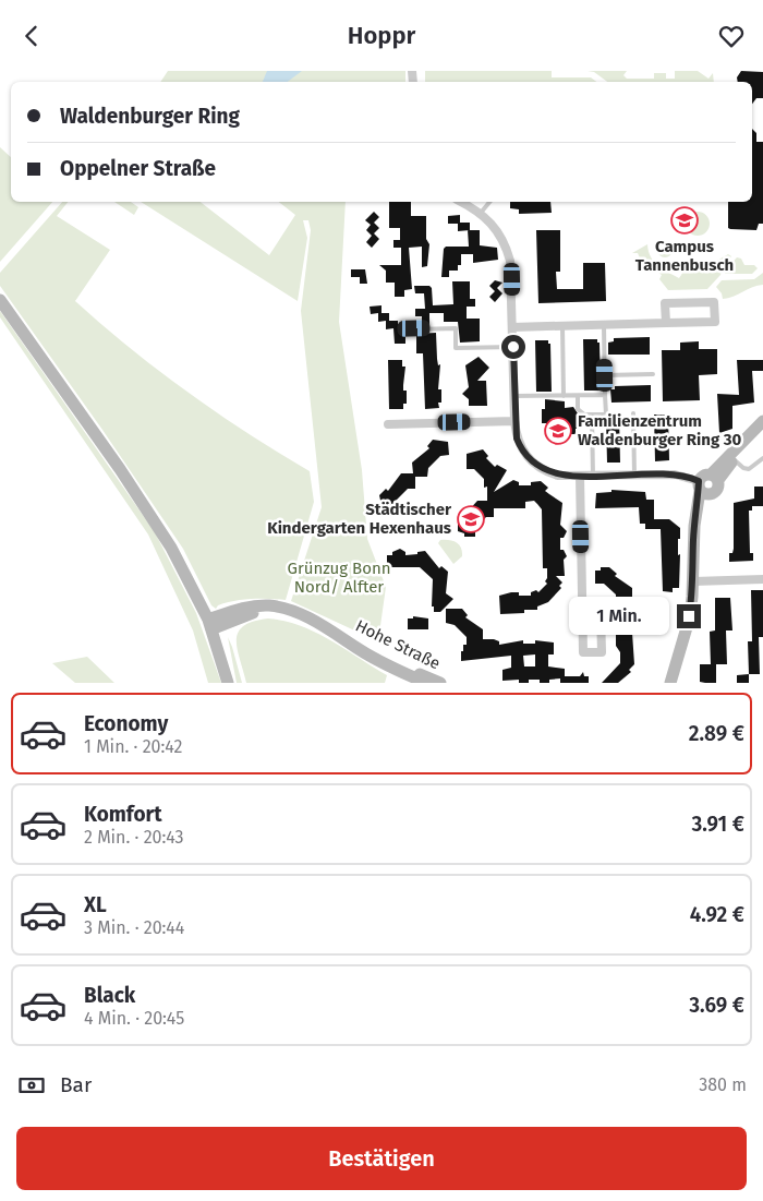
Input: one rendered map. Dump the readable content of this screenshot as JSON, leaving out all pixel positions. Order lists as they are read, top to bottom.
{
  "streets": {
    "street": ["Hohe Straße"]
  },
  "parks": ["Grünzug Bonn Nord/ Alfter"],
  "places": {
    "school or university": ["Campus Tannenbusch", "Familienzentrum Waldenburger Ring 30", "Städtischer Kindergarten Hexenhaus"]
  },
  "page": {
    "header": "Hoppr",
    "banner": ["Waldenburger Ring", "Oppelner Straße"],
    "bubble": "1 Min.",
    "list": [
      {
        "name": "Economy",
        "note": "1 Min. · 20:42",
        "value": "2.89 €"
      },
      {
        "name": "Komfort",
        "note": "2 Min. · 20:43",
        "value": "3.91 €"
      },
      {
        "name": "XL",
        "note": "3 Min. · 20:44",
        "value": "4.92 €"
      },
      {
        "name": "Black",
        "note": "4 Min. · 20:45",
        "value": "3.69 €"
      }
    ],
    "pay": ["Bar", "380 m"],
    "buttons": "Bestätigen"
  }
}
